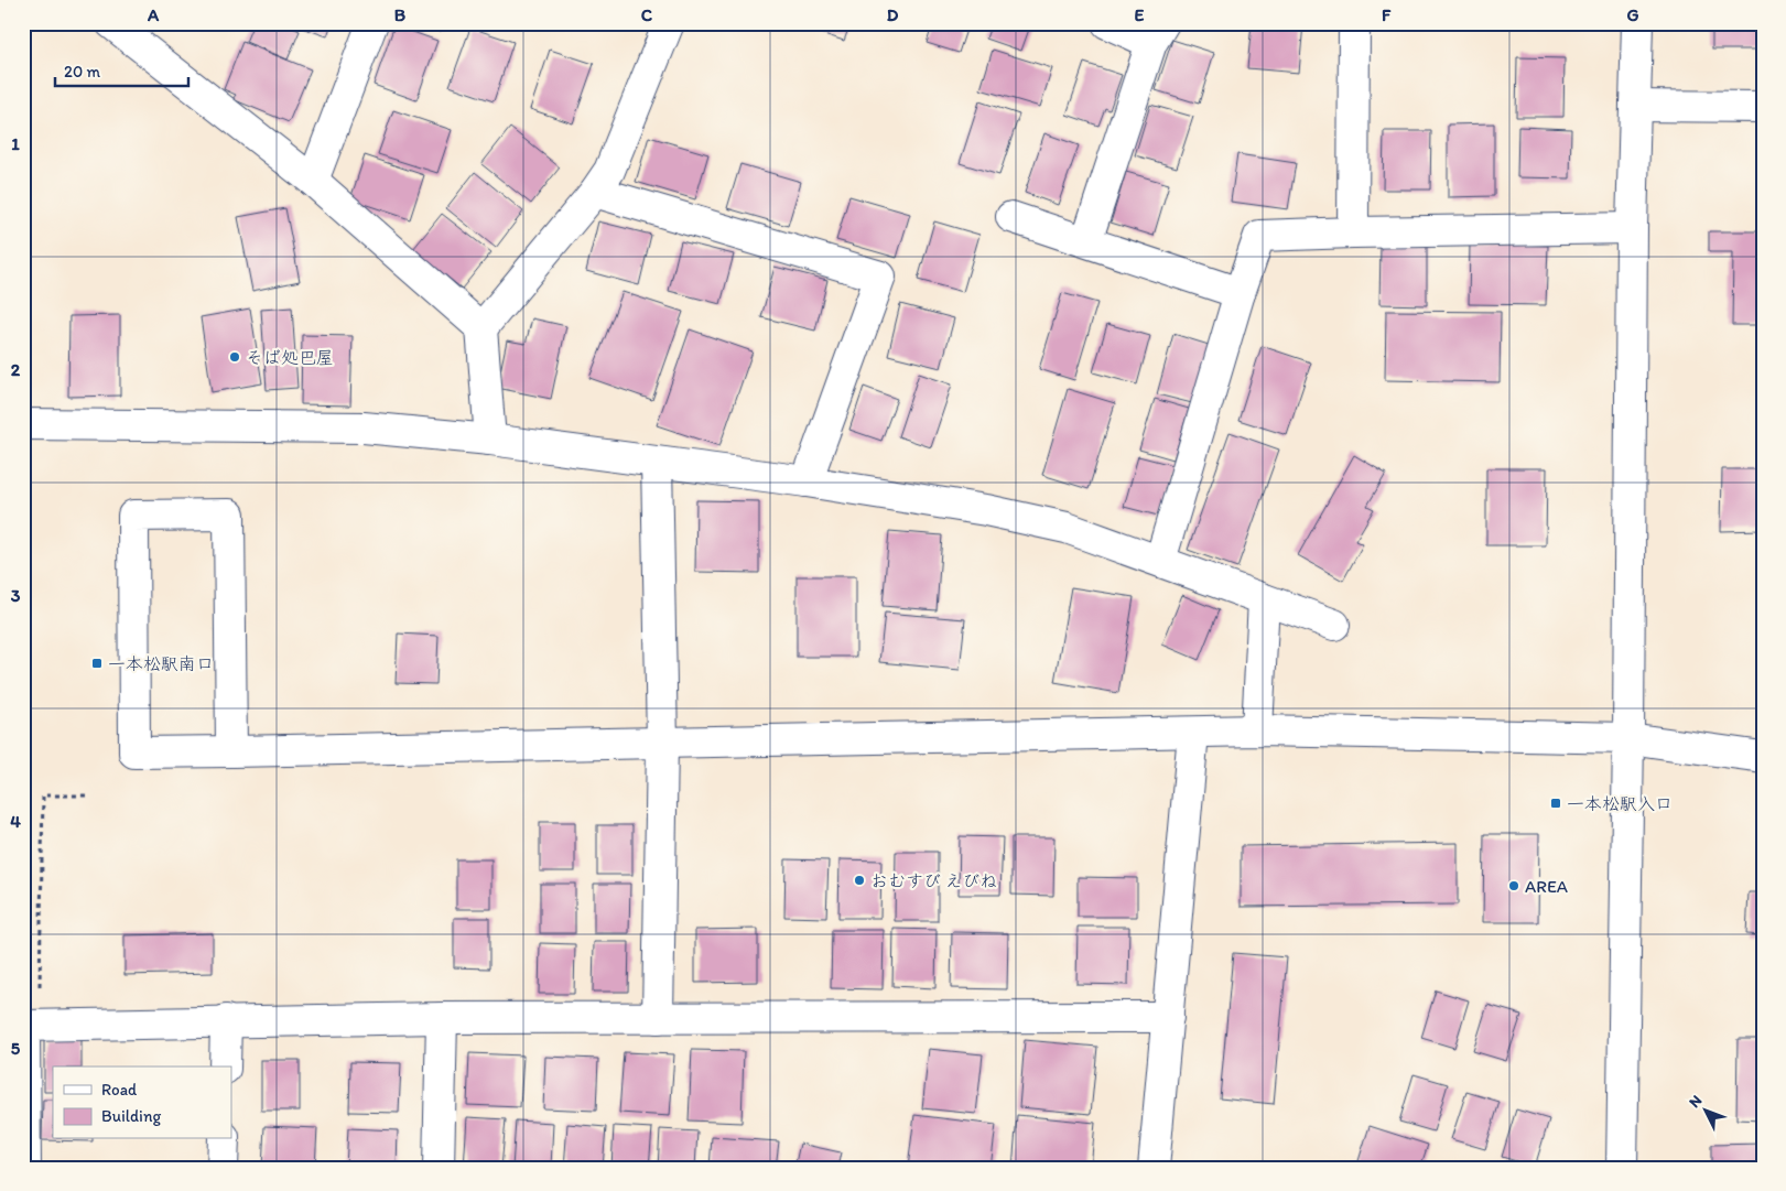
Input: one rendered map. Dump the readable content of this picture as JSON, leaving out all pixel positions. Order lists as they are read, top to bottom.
{
  "places": {
    "other": ["そば処巴屋", "おむすび えびね", "AREA"],
    "transit": ["一本松駅南口", "一本松駅入口"]
  },
  "legend": ["Road", "Building"],
  "scale_bar": "20 m",
  "north": "top left",
  "grid": {
    "columns": [
      "A",
      "B",
      "C",
      "D",
      "E",
      "F",
      "G"
    ],
    "rows": [
      "1",
      "2",
      "3",
      "4",
      "5"
    ]
  }
}
